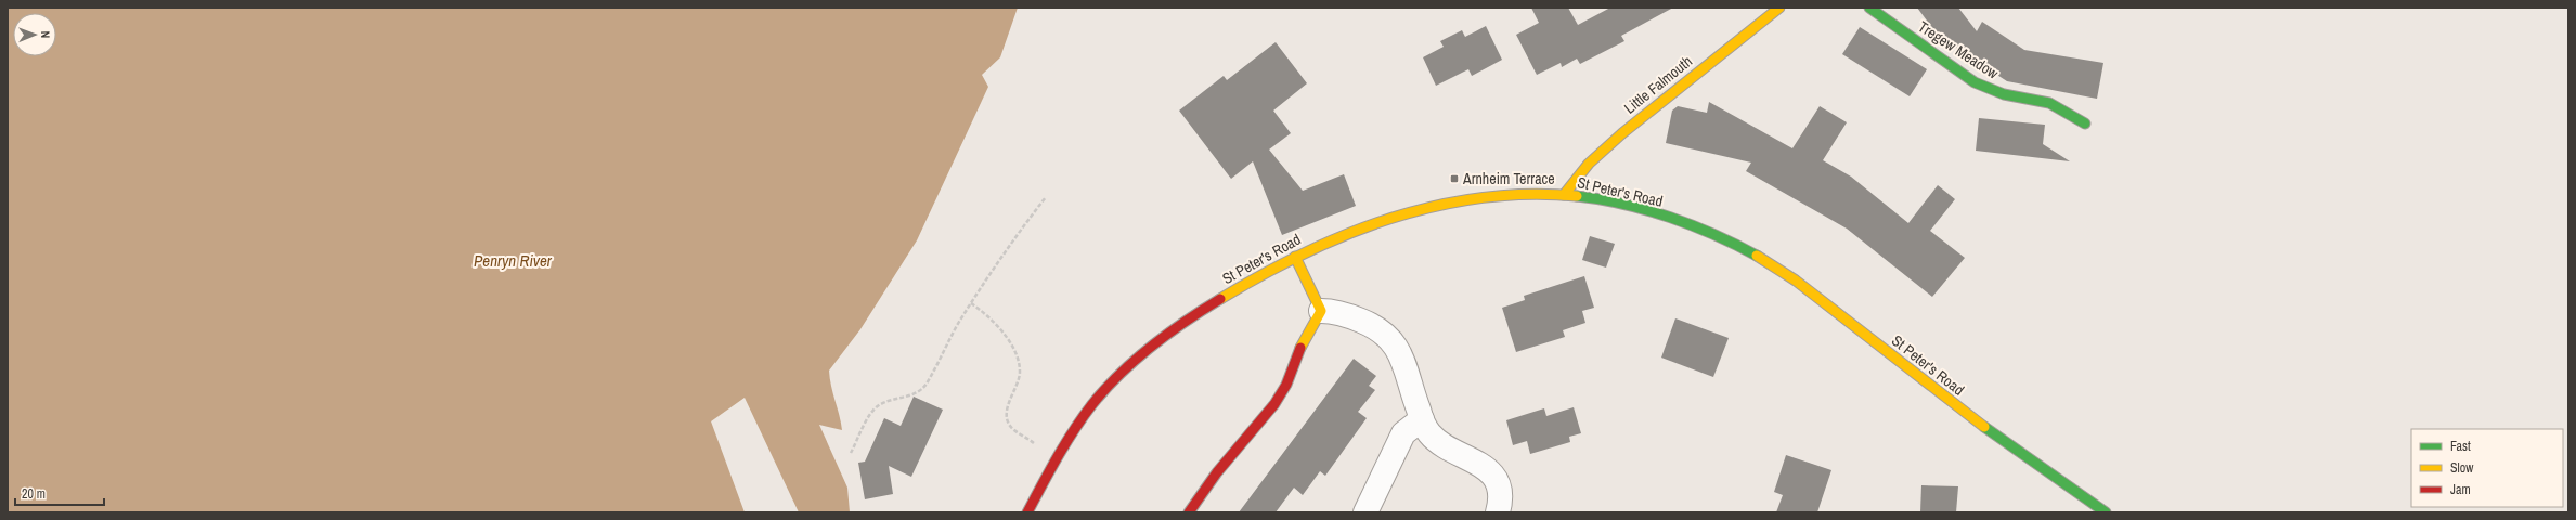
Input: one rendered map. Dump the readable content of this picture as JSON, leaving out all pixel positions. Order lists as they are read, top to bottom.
{
  "streets": {
    "street": ["Tregew Meadow", "Little Falmouth", "St Peter's Road"]
  },
  "crossings": [
    ["Little Falmouth", "St Peter's Road"]
  ],
  "water": ["Penryn River"],
  "places": {
    "transit": ["Arnheim Terrace"]
  },
  "legend": ["Fast", "Slow", "Jam"],
  "scale_bar": "20 m",
  "north": "right"
}
